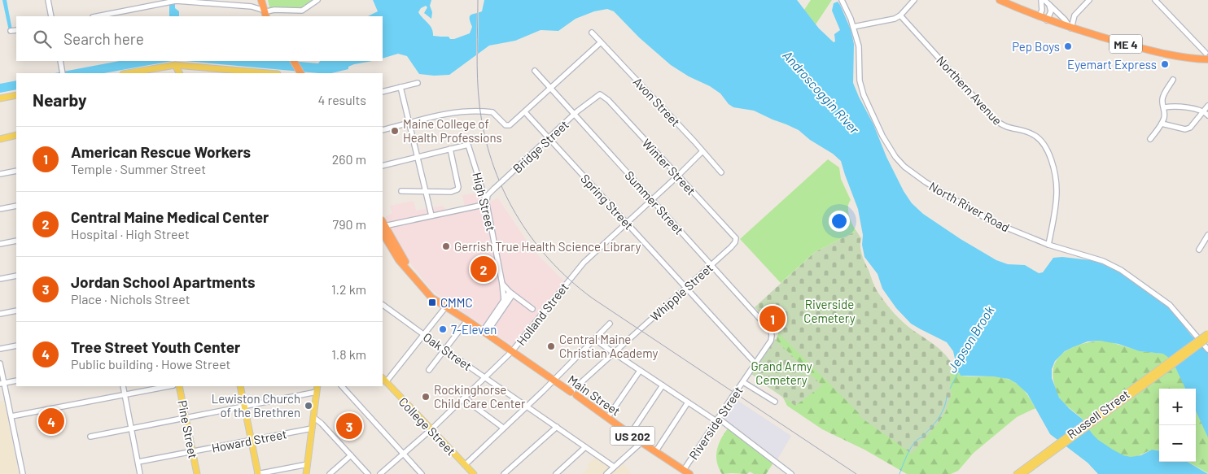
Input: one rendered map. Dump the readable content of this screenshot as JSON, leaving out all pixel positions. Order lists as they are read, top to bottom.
{
  "streets": {
    "highway": ["ME 4", "Main Street", "US 202"],
    "main road": ["Russell Street", "College Street", "Pine Street"],
    "street": [
      "Northern Avenue",
      "Avon Street",
      "Bridge Street",
      "Winter Street",
      "High Street",
      "Spring Street",
      "Summer Street",
      "North River Road",
      "Whipple Street",
      "Holland Street",
      "Oak Street",
      "Riverside Street",
      "Howard Street"
    ]
  },
  "crossings": [
    ["Northern Avenue", "North River Road"],
    ["Avon Street", "Holland Street"],
    ["Bridge Street", "Winter Street"],
    ["Bridge Street", "High Street"],
    ["Bridge Street", "Spring Street"],
    ["Bridge Street", "Summer Street"],
    ["Winter Street", "Whipple Street"],
    ["Winter Street", "Holland Street"],
    ["Spring Street", "Whipple Street"],
    ["Spring Street", "Holland Street"],
    ["Spring Street", "Riverside Street"],
    ["Summer Street", "Whipple Street"],
    ["Summer Street", "Holland Street"],
    ["Summer Street", "Riverside Street"],
    ["Whipple Street", "Main Street"],
    ["Holland Street", "Oak Street"],
    ["Holland Street", "Main Street"],
    ["Holland Street", "College Street"],
    ["Main Street", "Riverside Street"],
    ["Pine Street", "Howard Street"]
  ],
  "water": ["Androscoggin River", "Jepson Brook"],
  "parks": ["Riverside Cemetery", "Grand Army Cemetery"],
  "places": {
    "other": [
      "Pep Boys",
      "Eyemart Express",
      "Maine College of Health Professions",
      "Gerrish True Health Science Library",
      "7-Eleven",
      "Central Maine Christian Academy",
      "Rockinghorse Child Care Center",
      "Lewiston Church of the Brethren"
    ],
    "transit": ["CMMC"]
  },
  "page": {
    "search": "Search here",
    "heading": ["Nearby", "4 results"],
    "list": [
      {
        "mark": "1",
        "name": "American Rescue Workers",
        "note": "Temple · Summer Street",
        "value": "260 m"
      },
      {
        "mark": "2",
        "name": "Central Maine Medical Center",
        "note": "Hospital · High Street",
        "value": "790 m"
      },
      {
        "mark": "3",
        "name": "Jordan School Apartments",
        "note": "Place · Nichols Street",
        "value": "1.2 km"
      },
      {
        "mark": "4",
        "name": "Tree Street Youth Center",
        "note": "Public building · Howe Street",
        "value": "1.8 km"
      }
    ],
    "pins": [
      "2",
      "1",
      "4",
      "3"
    ],
    "map_buttons": ["+", "−"]
  }
}
